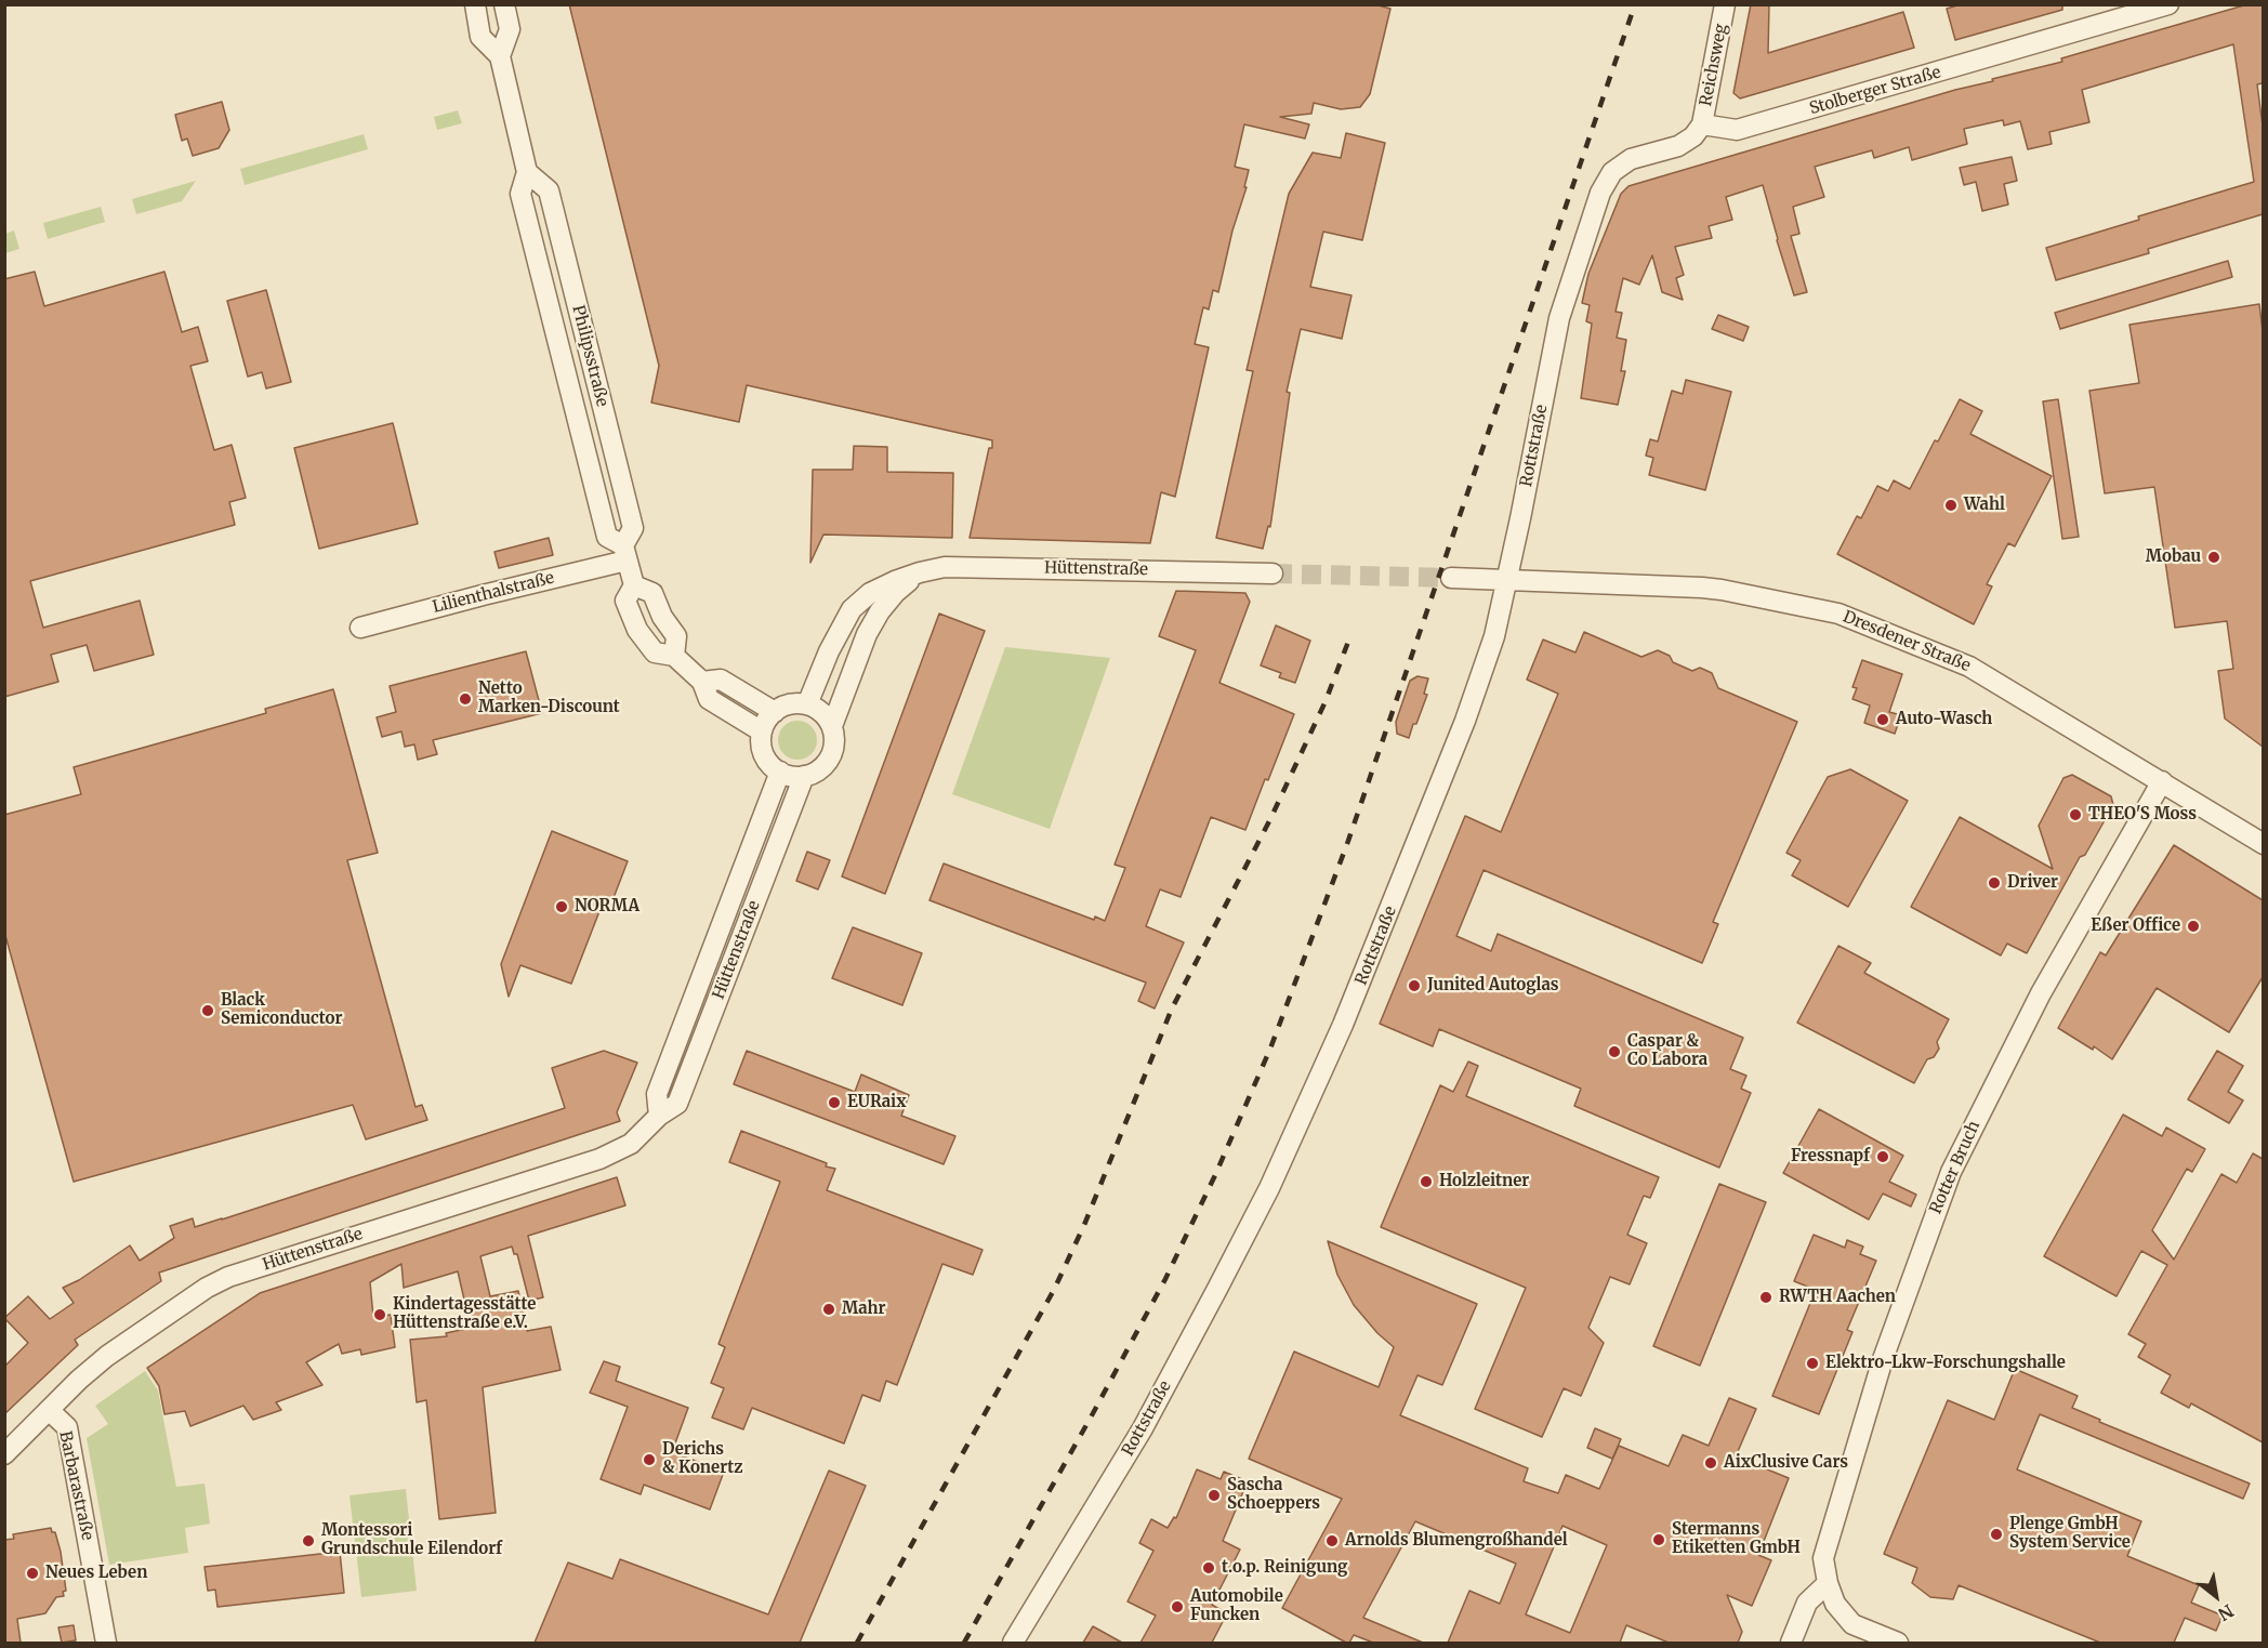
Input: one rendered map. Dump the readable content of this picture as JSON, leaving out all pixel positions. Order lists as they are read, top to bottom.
{
  "streets": {
    "street": [
      "Reichsweg",
      "Stolberger Straße",
      "Philipsstraße",
      "Rottstraße",
      "Hüttenstraße",
      "Lilienthalstraße",
      "Dresdener Straße",
      "Rotter Bruch",
      "Barbarastraße"
    ]
  },
  "crossings": [
    ["Reichsweg", "Stolberger Straße"],
    ["Reichsweg", "Rottstraße"],
    ["Stolberger Straße", "Rottstraße"],
    ["Philipsstraße", "Hüttenstraße"],
    ["Philipsstraße", "Lilienthalstraße"],
    ["Rottstraße", "Dresdener Straße"],
    ["Hüttenstraße", "Barbarastraße"],
    ["Dresdener Straße", "Rotter Bruch"]
  ],
  "places": [
    "Wahl",
    "Mobau",
    "Netto Marken-Discount",
    "Auto-Wasch",
    "THEO'S Moss",
    "Driver",
    "NORMA",
    "Eßer Office",
    "Junited Autoglas",
    "Black Semiconductor",
    "Caspar & Co Labora",
    "EURaix",
    "Fressnapf",
    "Holzleitner",
    "RWTH Aachen",
    "Mahr",
    "Kindertagesstätte Hüttenstraße e.V.",
    "Elektro-Lkw-Forschungshalle",
    "Derichs & Konertz",
    "AixClusive Cars",
    "Sascha Schoeppers",
    "Plenge GmbH System Service",
    "Stermanns Etiketten GmbH",
    "Montessori Grundschule Eilendorf",
    "Arnolds Blumengroßhandel",
    "t.o.p. Reinigung",
    "Neues Leben",
    "Automobile Funcken"
  ],
  "north": "bottom right"
}
